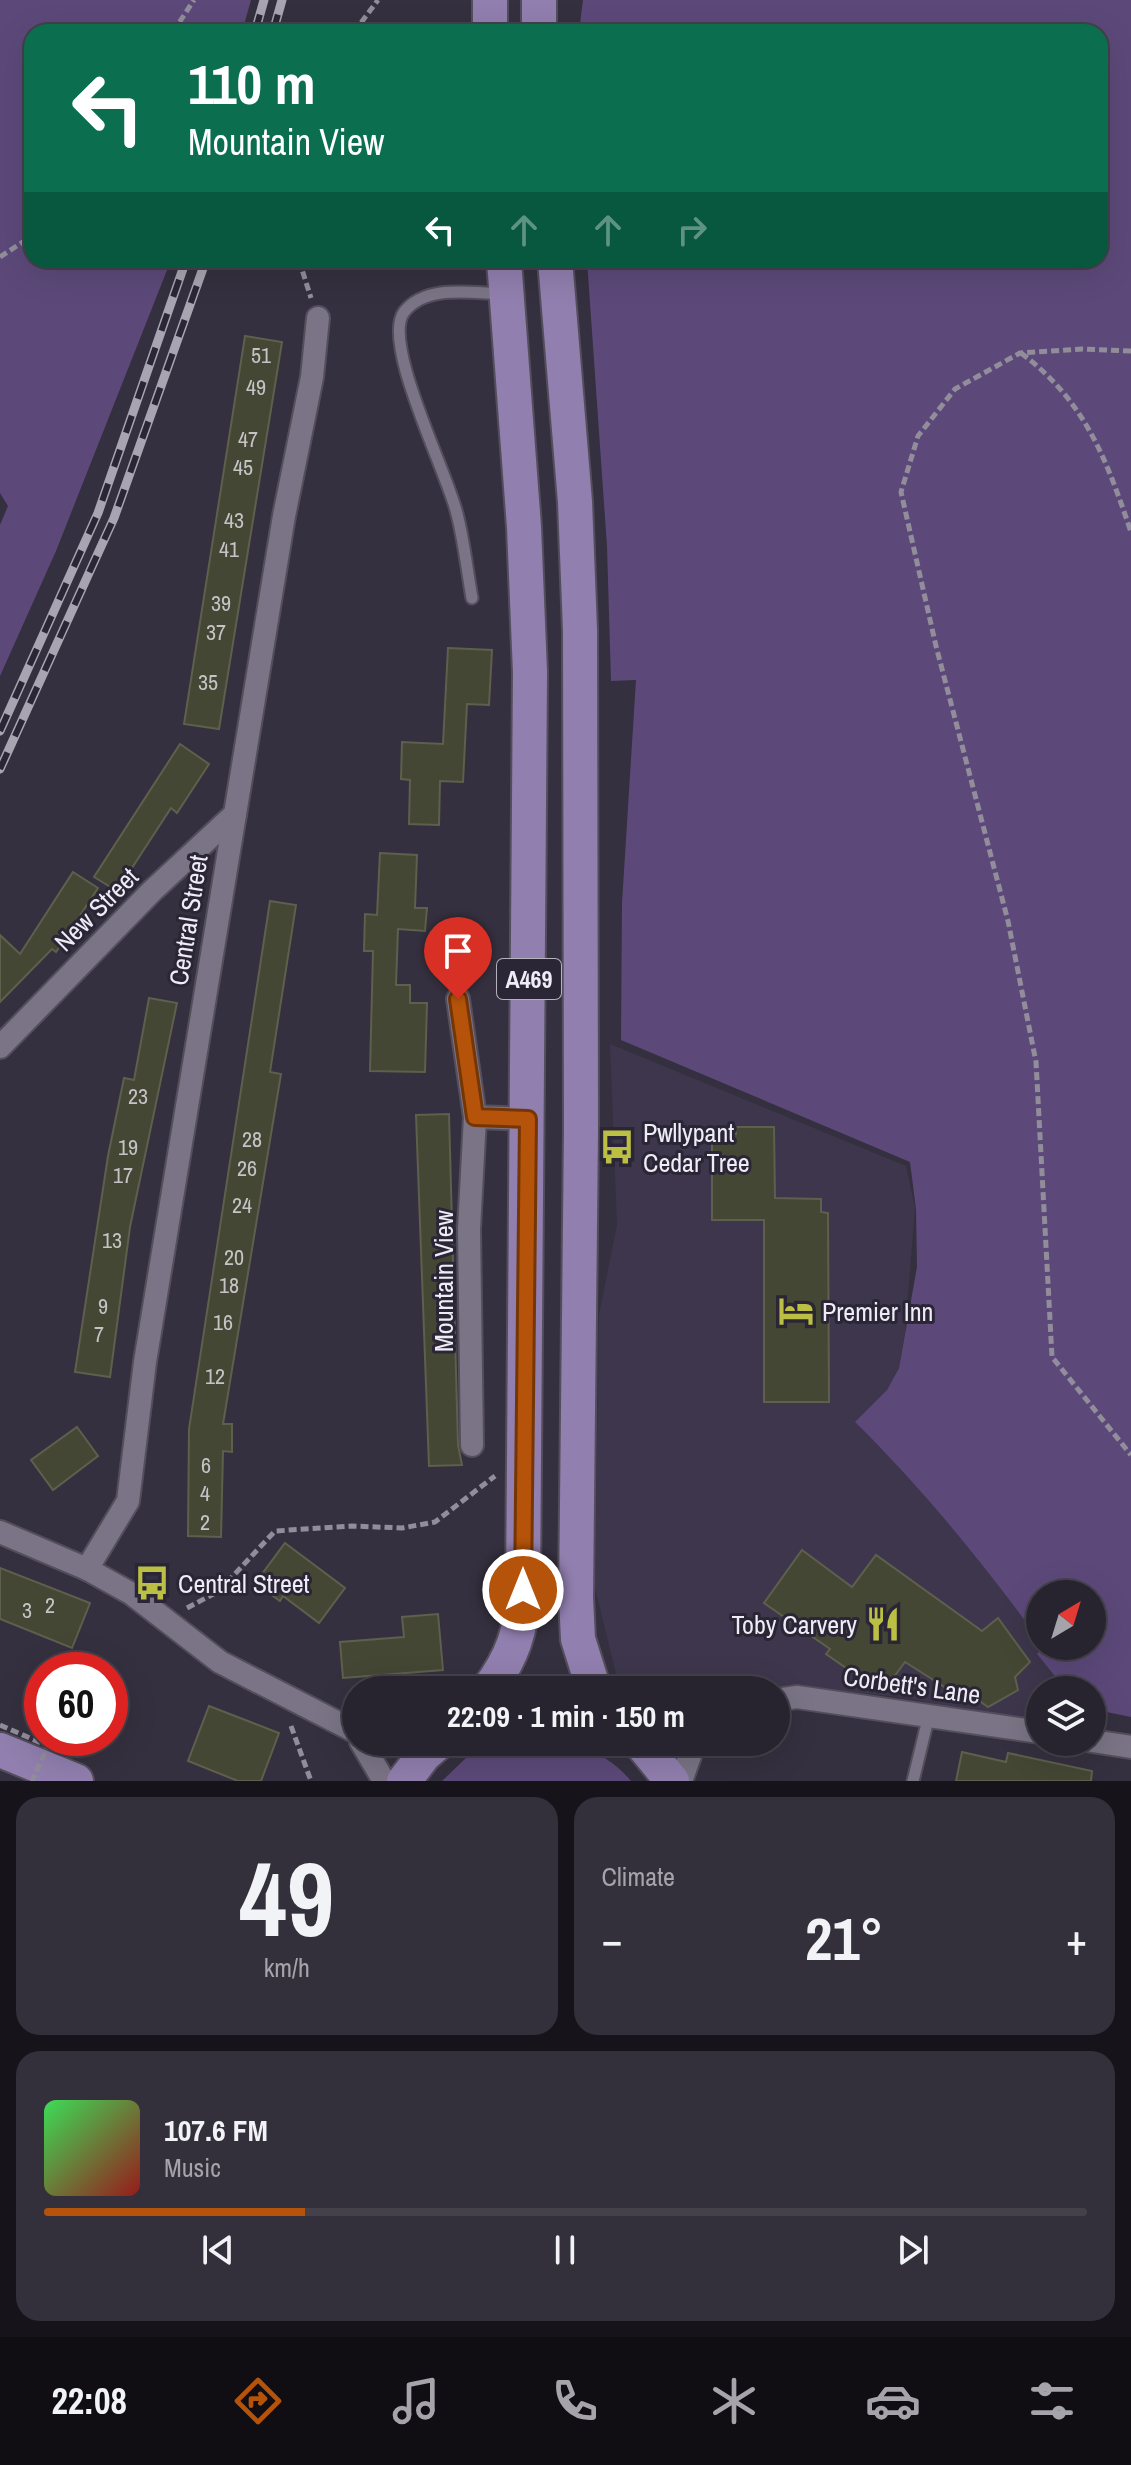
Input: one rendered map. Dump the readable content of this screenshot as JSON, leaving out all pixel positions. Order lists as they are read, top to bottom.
{
  "streets": {
    "main road": ["A469"],
    "street": [
      "New Street",
      "Central Street",
      "Mountain View",
      "Corbett's Lane"
    ]
  },
  "crossings": [
    ["New Street", "Central Street"]
  ],
  "places": {
    "bus stop": ["Pwllypant Cedar Tree", "Central Street"],
    "hotel": ["Premier Inn"],
    "restaurant": ["Toby Carvery"]
  },
  "house_numbers": [
    "51",
    "49",
    "47",
    "45",
    "43",
    "41",
    "39",
    "37",
    "35",
    "23",
    "28",
    "19",
    "26",
    "17",
    "24",
    "13",
    "20",
    "18",
    "9",
    "16",
    "7",
    "12",
    "6",
    "4",
    "2",
    "2",
    "3"
  ],
  "north": "top right",
  "page": {
    "turn": ["110 m", "Mountain View"],
    "limit": "60",
    "trip": "22:09 · 1 min · 150 m",
    "tile": [
      ["49", "km/h"],
      "Climate"
    ],
    "heat": ["−", "21°", "+"],
    "song": ["107.6 FM", "Music"],
    "tabs": "22:08"
  }
}
